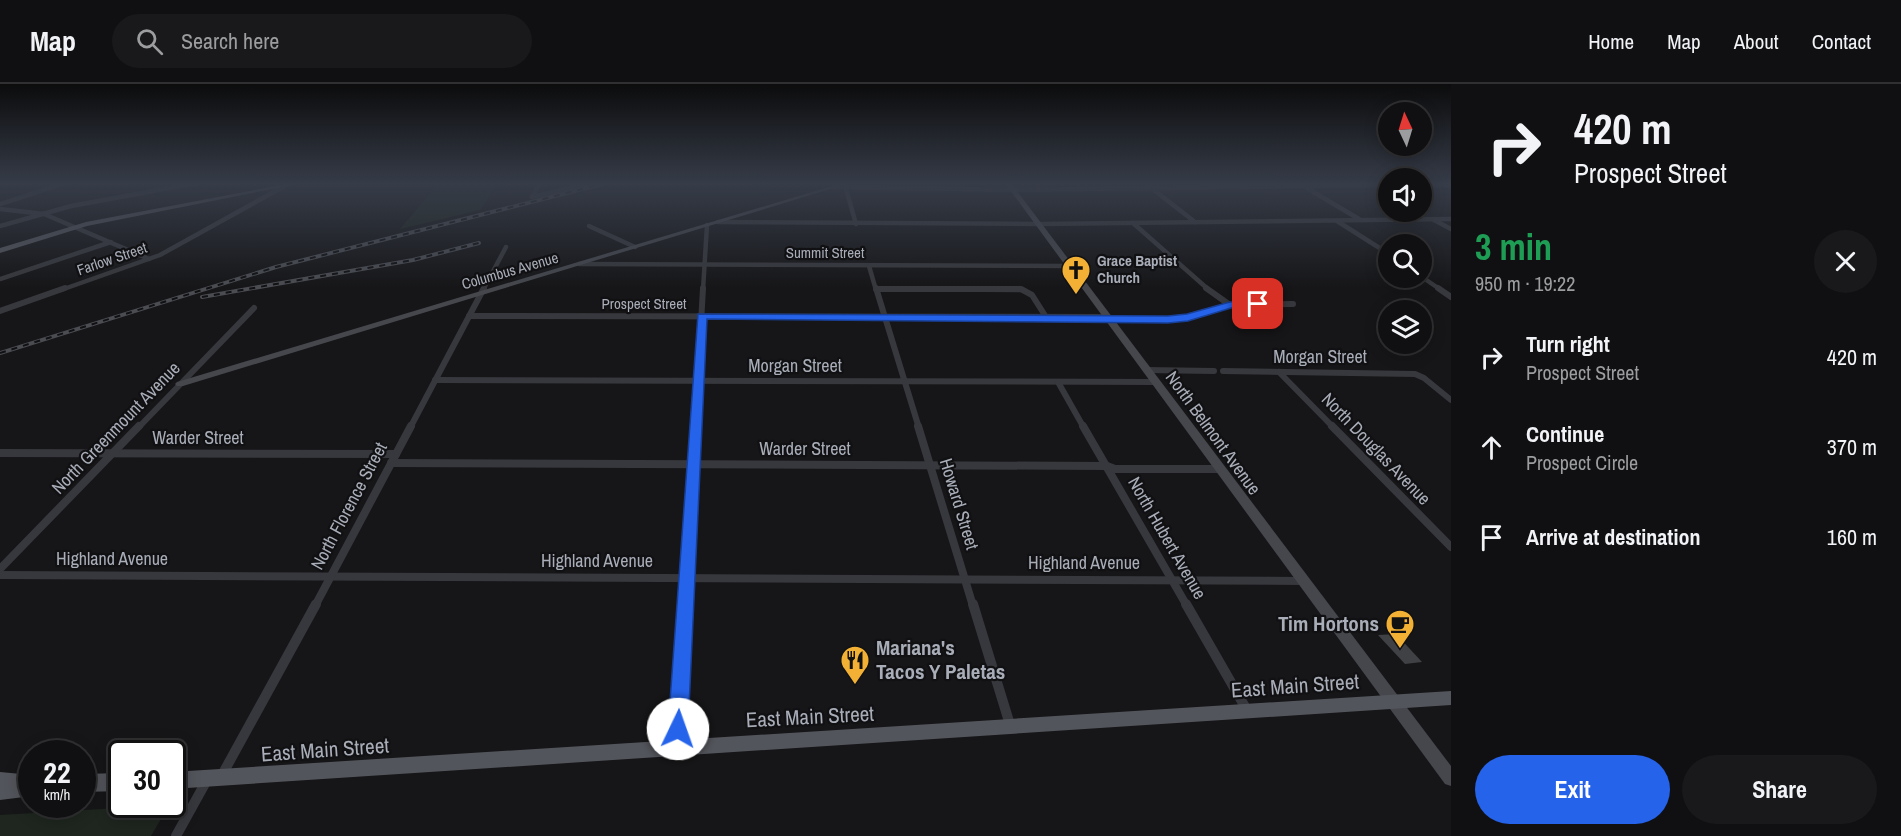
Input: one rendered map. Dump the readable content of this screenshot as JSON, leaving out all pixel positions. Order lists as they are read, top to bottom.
{
  "streets": {
    "main road": ["East Main Street"],
    "street": [
      "Summit Street",
      "Farlow Street",
      "Columbus Avenue",
      "Prospect Street",
      "Morgan Street",
      "North Greenmount Avenue",
      "North Belmont Avenue",
      "Warder Street",
      "North Douglas Avenue",
      "Howard Street",
      "North Florence Street",
      "North Hubert Avenue",
      "Highland Avenue"
    ]
  },
  "crossings": [
    ["Summit Street", "Columbus Avenue"],
    ["Summit Street", "North Belmont Avenue"],
    ["Summit Street", "Howard Street"],
    ["Columbus Avenue", "North Greenmount Avenue"],
    ["Columbus Avenue", "North Florence Street"],
    ["Prospect Street", "North Belmont Avenue"],
    ["Prospect Street", "Howard Street"],
    ["Prospect Street", "North Florence Street"],
    ["Morgan Street", "North Belmont Avenue"],
    ["Morgan Street", "North Douglas Avenue"],
    ["Morgan Street", "Howard Street"],
    ["Morgan Street", "North Florence Street"],
    ["Morgan Street", "North Hubert Avenue"],
    ["North Greenmount Avenue", "Warder Street"],
    ["North Belmont Avenue", "Warder Street"],
    ["North Belmont Avenue", "Highland Avenue"],
    ["North Belmont Avenue", "East Main Street"],
    ["Warder Street", "Howard Street"],
    ["Warder Street", "North Florence Street"],
    ["Warder Street", "North Hubert Avenue"],
    ["Howard Street", "Highland Avenue"],
    ["Howard Street", "East Main Street"],
    ["North Florence Street", "Highland Avenue"],
    ["North Florence Street", "East Main Street"],
    ["North Hubert Avenue", "Highland Avenue"],
    ["North Hubert Avenue", "East Main Street"]
  ],
  "places": {
    "church": ["Grace Baptist Church"],
    "cafe": ["Tim Hortons"],
    "restaurant": ["Mariana's Tacos Y Paletas"]
  },
  "north": "top",
  "page": {
    "header": "Map",
    "search": "Search here",
    "nav": [
      "Home",
      "Map",
      "About",
      "Contact"
    ],
    "turn": ["420 m", "Prospect Street"],
    "heading": ["3 min", "950 m · 19:22"],
    "list": [
      {
        "name": "Turn right",
        "note": "Prospect Street",
        "value": "420 m"
      },
      {
        "name": "Continue",
        "note": "Prospect Circle",
        "value": "370 m"
      },
      {
        "name": "Arrive at destination",
        "value": "160 m"
      }
    ],
    "speed": "22 km/h",
    "limit": "30",
    "buttons": ["Exit", "Share"]
  }
}
